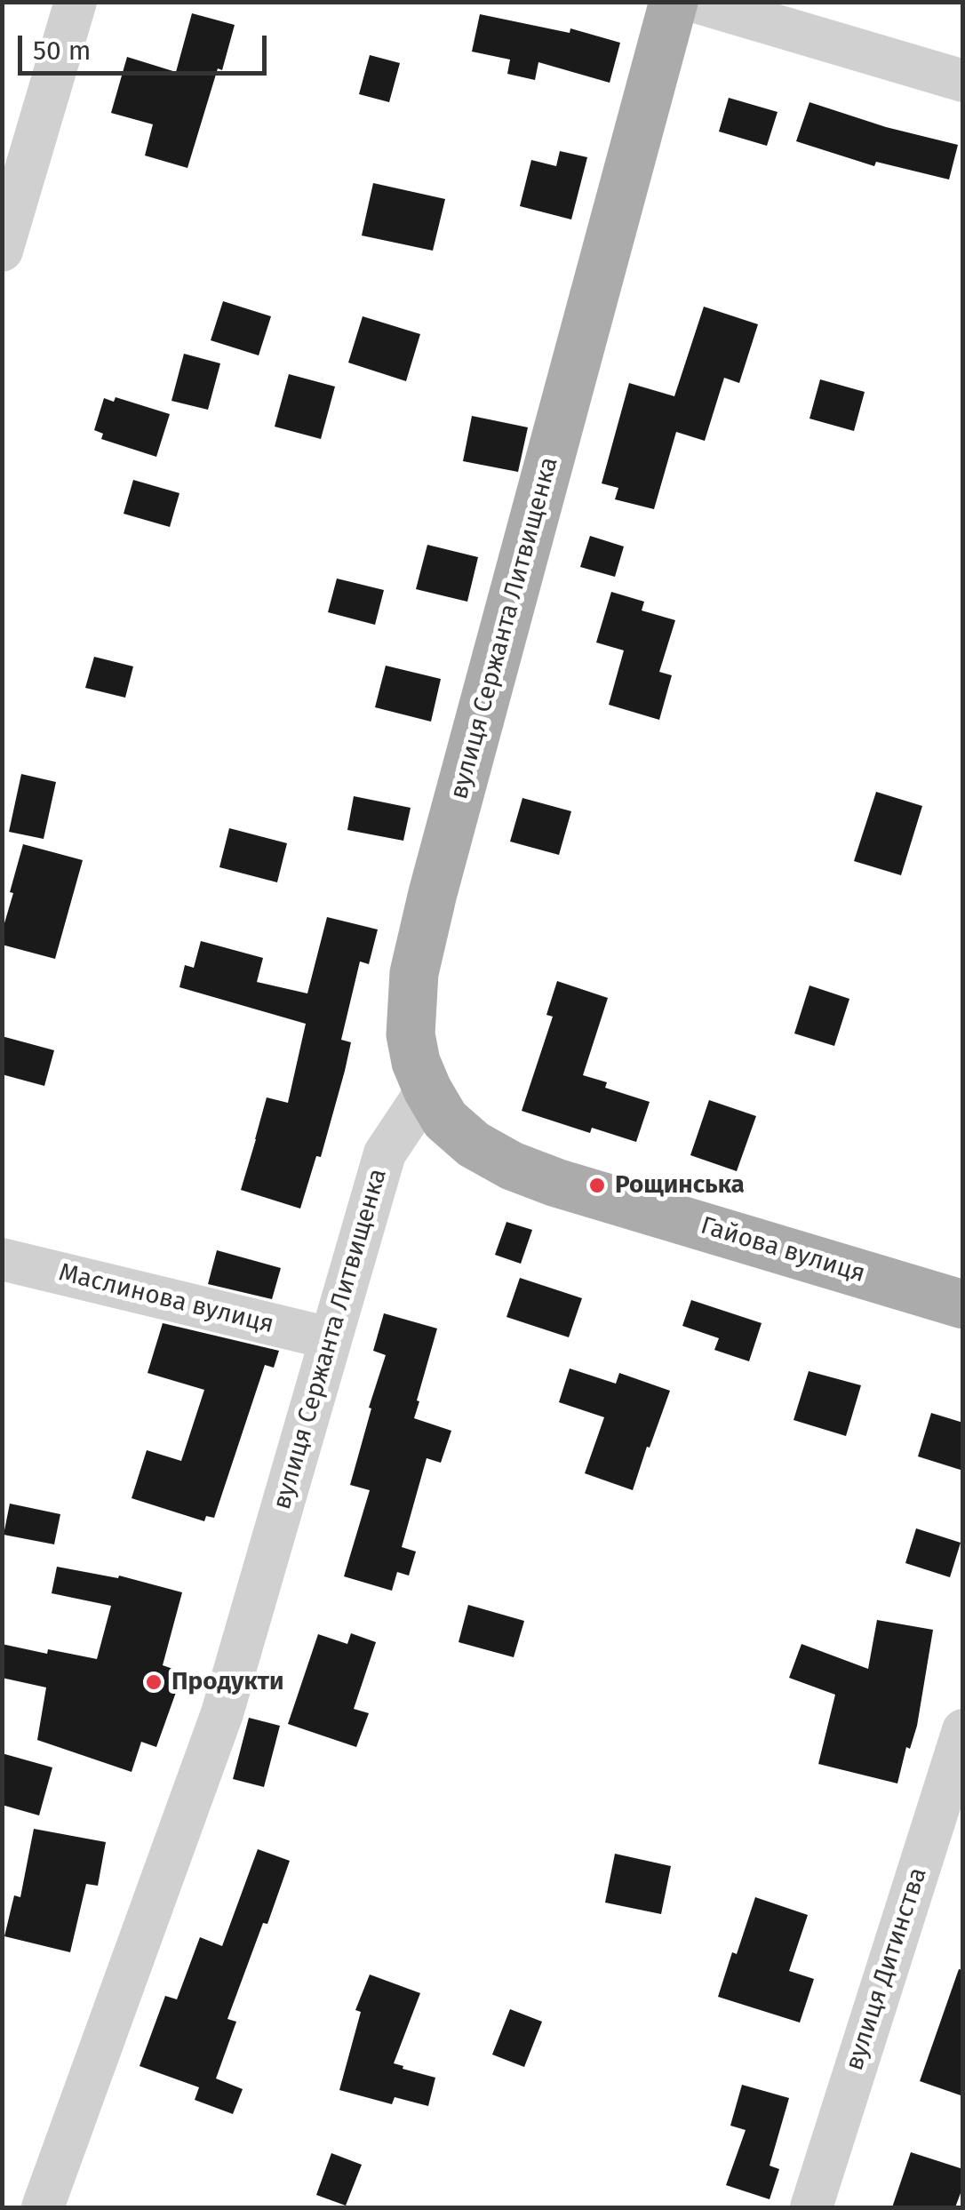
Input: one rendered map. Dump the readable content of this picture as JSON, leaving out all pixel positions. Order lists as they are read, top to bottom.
{
  "streets": {
    "main road": ["вулиця Сержанта Литвищенка", "Гайова вулиця"],
    "street": ["Маслинова вулиця", "вулиця Дитинства"]
  },
  "crossings": [
    ["вулиця Сержанта Литвищенка", "Гайова вулиця"],
    ["вулиця Сержанта Литвищенка", "Маслинова вулиця"]
  ],
  "places": ["Рощинська", "Продукти"],
  "scale_bar": "50 m"
}
